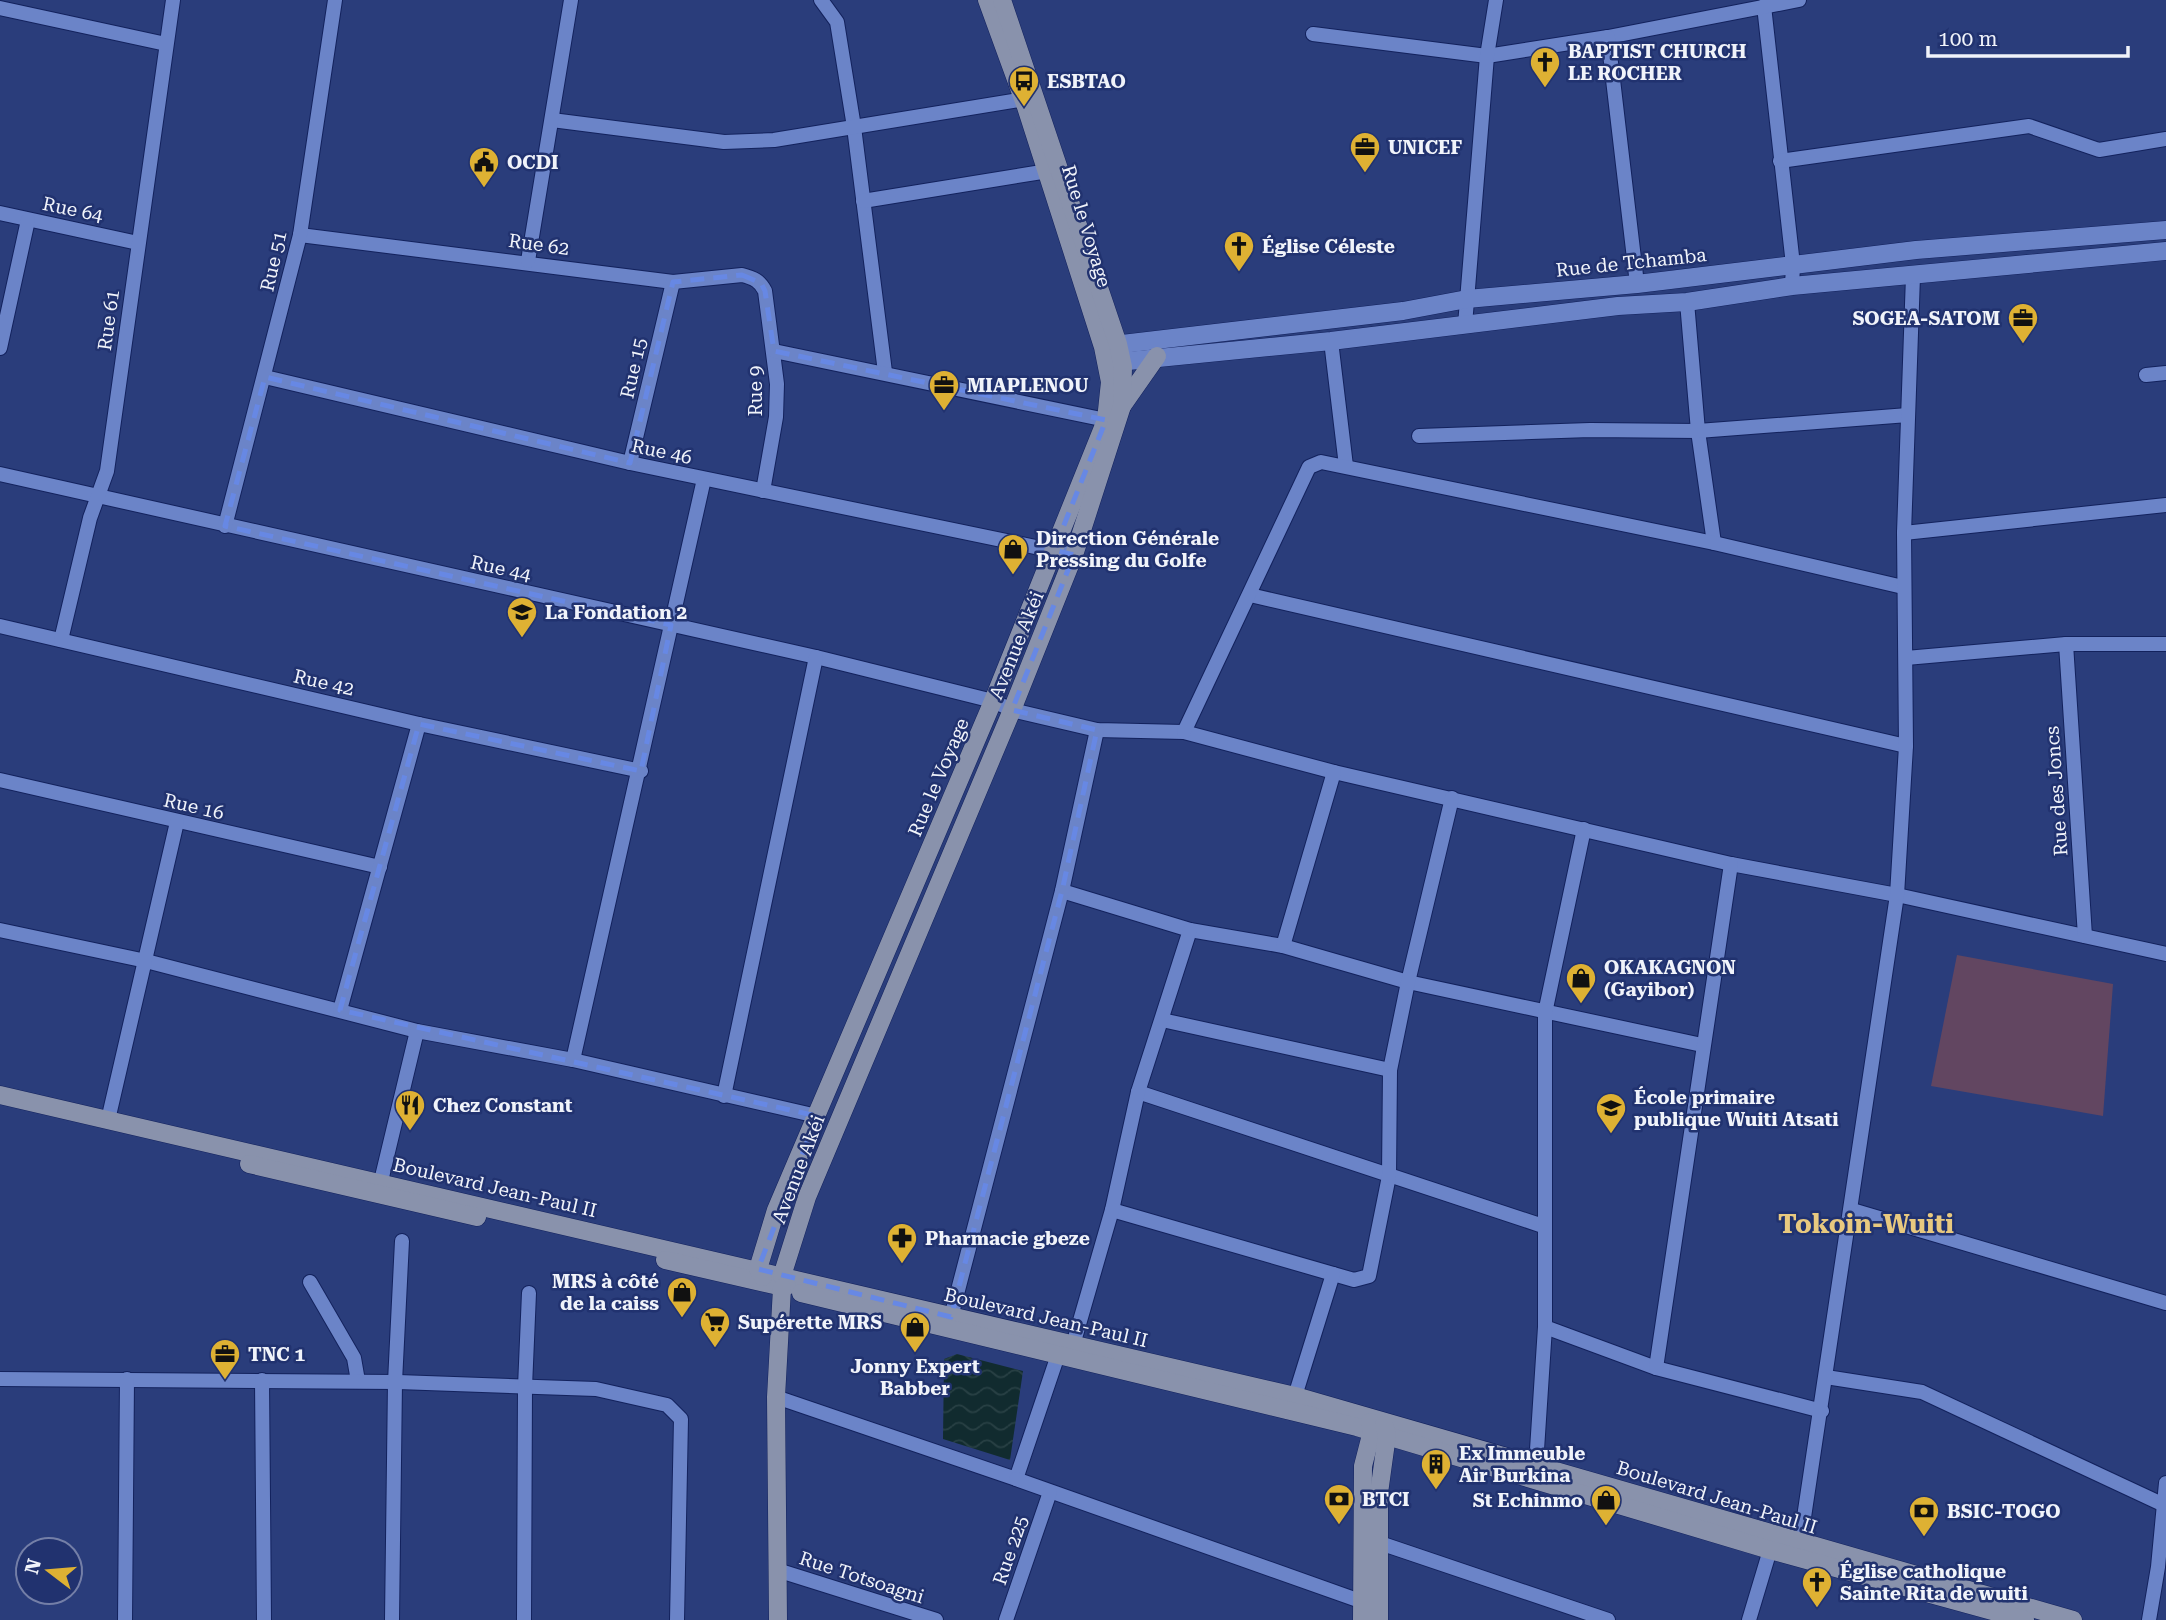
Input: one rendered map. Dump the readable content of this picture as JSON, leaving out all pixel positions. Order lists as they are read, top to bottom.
{
  "streets": {
    "main road": ["Rue le Voyage", "Avenue Akéi", "Boulevard Jean-Paul II"],
    "street": [
      "Rue 64",
      "Rue 62",
      "Rue 51",
      "Rue de Tchamba",
      "Rue 61",
      "Rue 15",
      "Rue 9",
      "Rue 46",
      "Rue 44",
      "Rue 42",
      "Rue des Joncs",
      "Rue 16",
      "Rue 225",
      "Rue Totsoagni"
    ]
  },
  "crossings": [
    ["Rue 64", "Rue 61"],
    ["Rue le Voyage", "Rue de Tchamba"],
    ["Rue le Voyage", "Rue 46"],
    ["Rue le Voyage", "Rue 44"],
    ["Rue le Voyage", "Avenue Akéi"],
    ["Rue le Voyage", "Boulevard Jean-Paul II"],
    ["Rue 62", "Rue 51"],
    ["Rue 62", "Rue 15"],
    ["Rue 62", "Rue 9"],
    ["Rue 51", "Rue 46"],
    ["Rue 51", "Rue 44"],
    ["Rue de Tchamba", "Avenue Akéi"],
    ["Rue 61", "Rue 44"],
    ["Rue 61", "Rue 42"],
    ["Rue 15", "Rue 46"],
    ["Rue 9", "Rue 46"],
    ["Rue 46", "Avenue Akéi"],
    ["Rue 44", "Avenue Akéi"],
    ["Rue 44", "Rue des Joncs"],
    ["Avenue Akéi", "Boulevard Jean-Paul II"],
    ["Avenue Akéi", "Rue Totsoagni"]
  ],
  "districts": ["Tokoin-Wuiti"],
  "places": {
    "church": ["BAPTIST CHURCH LE ROCHER", "Église Céleste", "Église catholique Sainte Rita de wuiti"],
    "bus stop": ["ESBTAO"],
    "office": [
      "UNICEF",
      "SOGEA-SATOM",
      "MIAPLENOU",
      "TNC 1"
    ],
    "public building": ["OCDI"],
    "shop": [
      "Direction Générale Pressing du Golfe",
      "OKAKAGNON (Gayibor)",
      "MRS à côté de la caiss",
      "Jonny Expert Babber",
      "St Echinmo"
    ],
    "school or university": ["La Fondation 2", "École primaire publique Wuiti Atsati"],
    "restaurant": ["Chez Constant"],
    "pharmacy": ["Pharmacie gbeze"],
    "supermarket": ["Supérette MRS"],
    "building": ["Ex Immeuble Air Burkina"],
    "bank": ["BTCI", "BSIC-TOGO"]
  },
  "scale_bar": "100 m",
  "north": "left"
}
